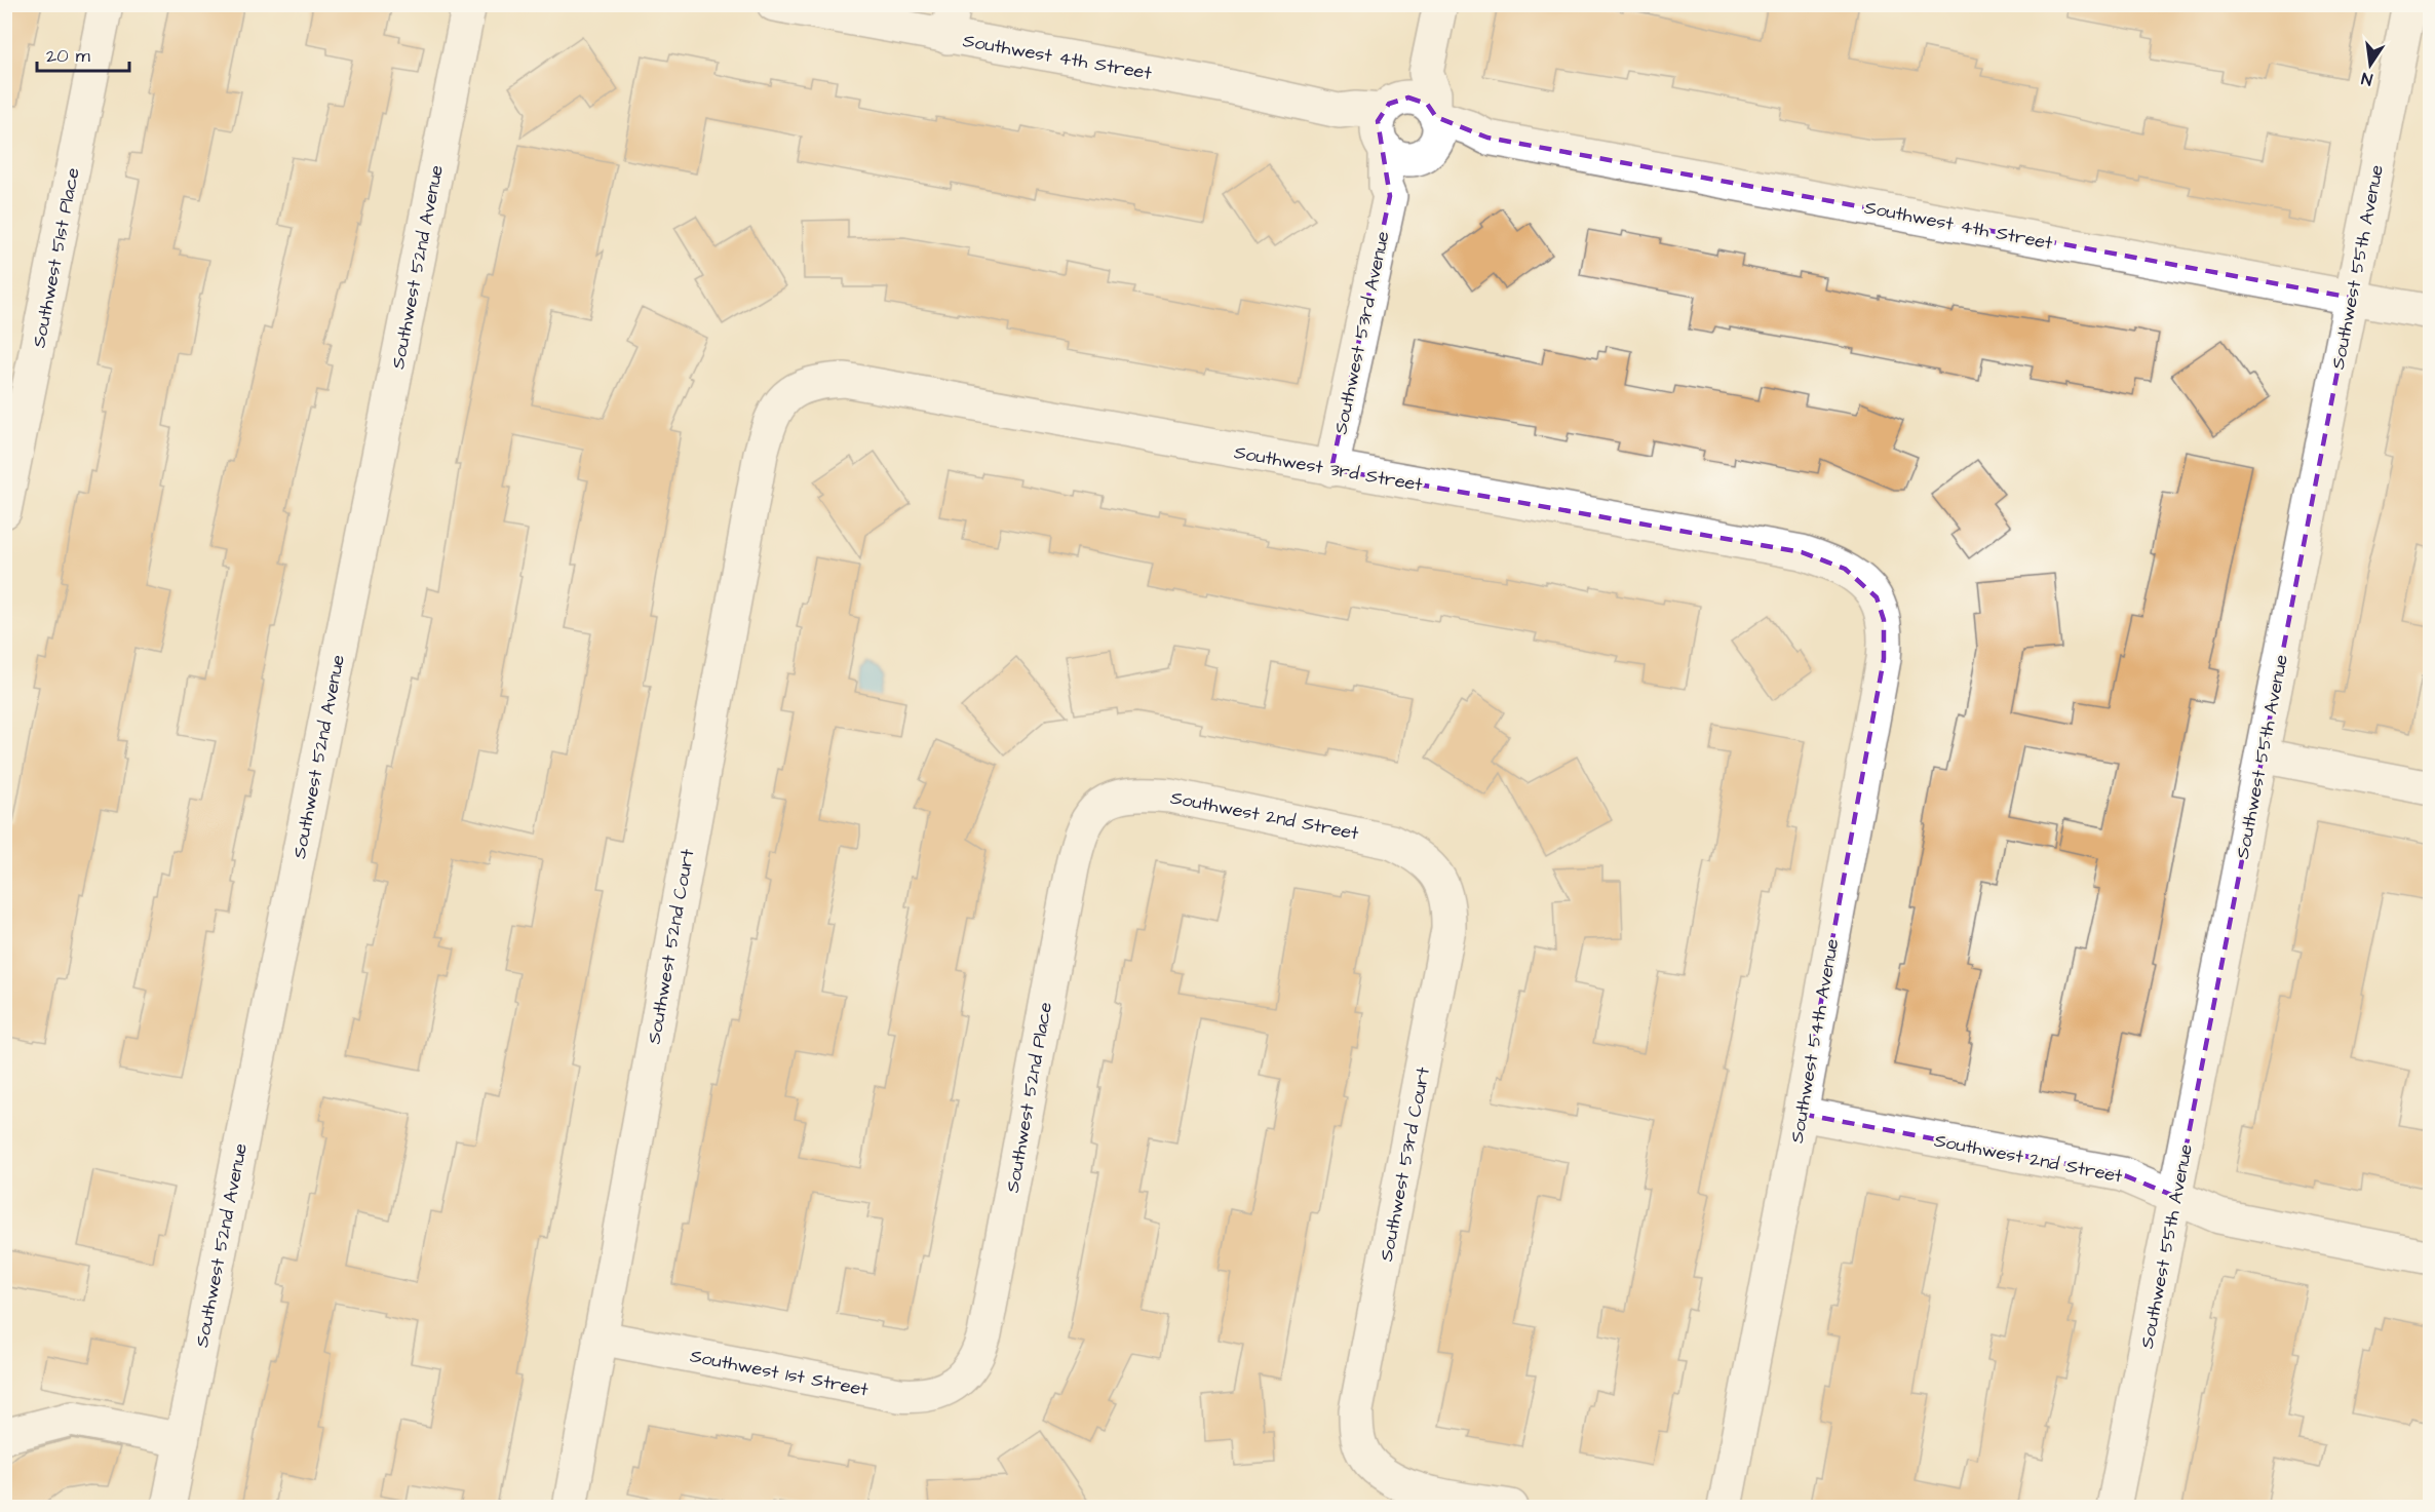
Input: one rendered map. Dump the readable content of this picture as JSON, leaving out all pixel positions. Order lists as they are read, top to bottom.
{
  "streets": {
    "street": [
      "Southwest 4th Street",
      "Southwest 51st Place",
      "Southwest 52nd Avenue",
      "Southwest 55th Avenue",
      "Southwest 53rd Avenue",
      "Southwest 3rd Street",
      "Southwest 2nd Street",
      "Southwest 52nd Court",
      "Southwest 54th Avenue",
      "Southwest 52nd Place",
      "Southwest 53rd Court",
      "Southwest 1st Street"
    ]
  },
  "crossings": [
    ["Southwest 4th Street", "Southwest 55th Avenue"],
    ["Southwest 4th Street", "Southwest 53rd Avenue"],
    ["Southwest 55th Avenue", "Southwest 2nd Street"],
    ["Southwest 53rd Avenue", "Southwest 3rd Street"],
    ["Southwest 3rd Street", "Southwest 52nd Court"],
    ["Southwest 3rd Street", "Southwest 54th Avenue"],
    ["Southwest 2nd Street", "Southwest 54th Avenue"],
    ["Southwest 2nd Street", "Southwest 52nd Place"],
    ["Southwest 2nd Street", "Southwest 53rd Court"],
    ["Southwest 52nd Court", "Southwest 1st Street"],
    ["Southwest 52nd Place", "Southwest 1st Street"]
  ],
  "scale_bar": "20 m",
  "north": "bottom"
}
